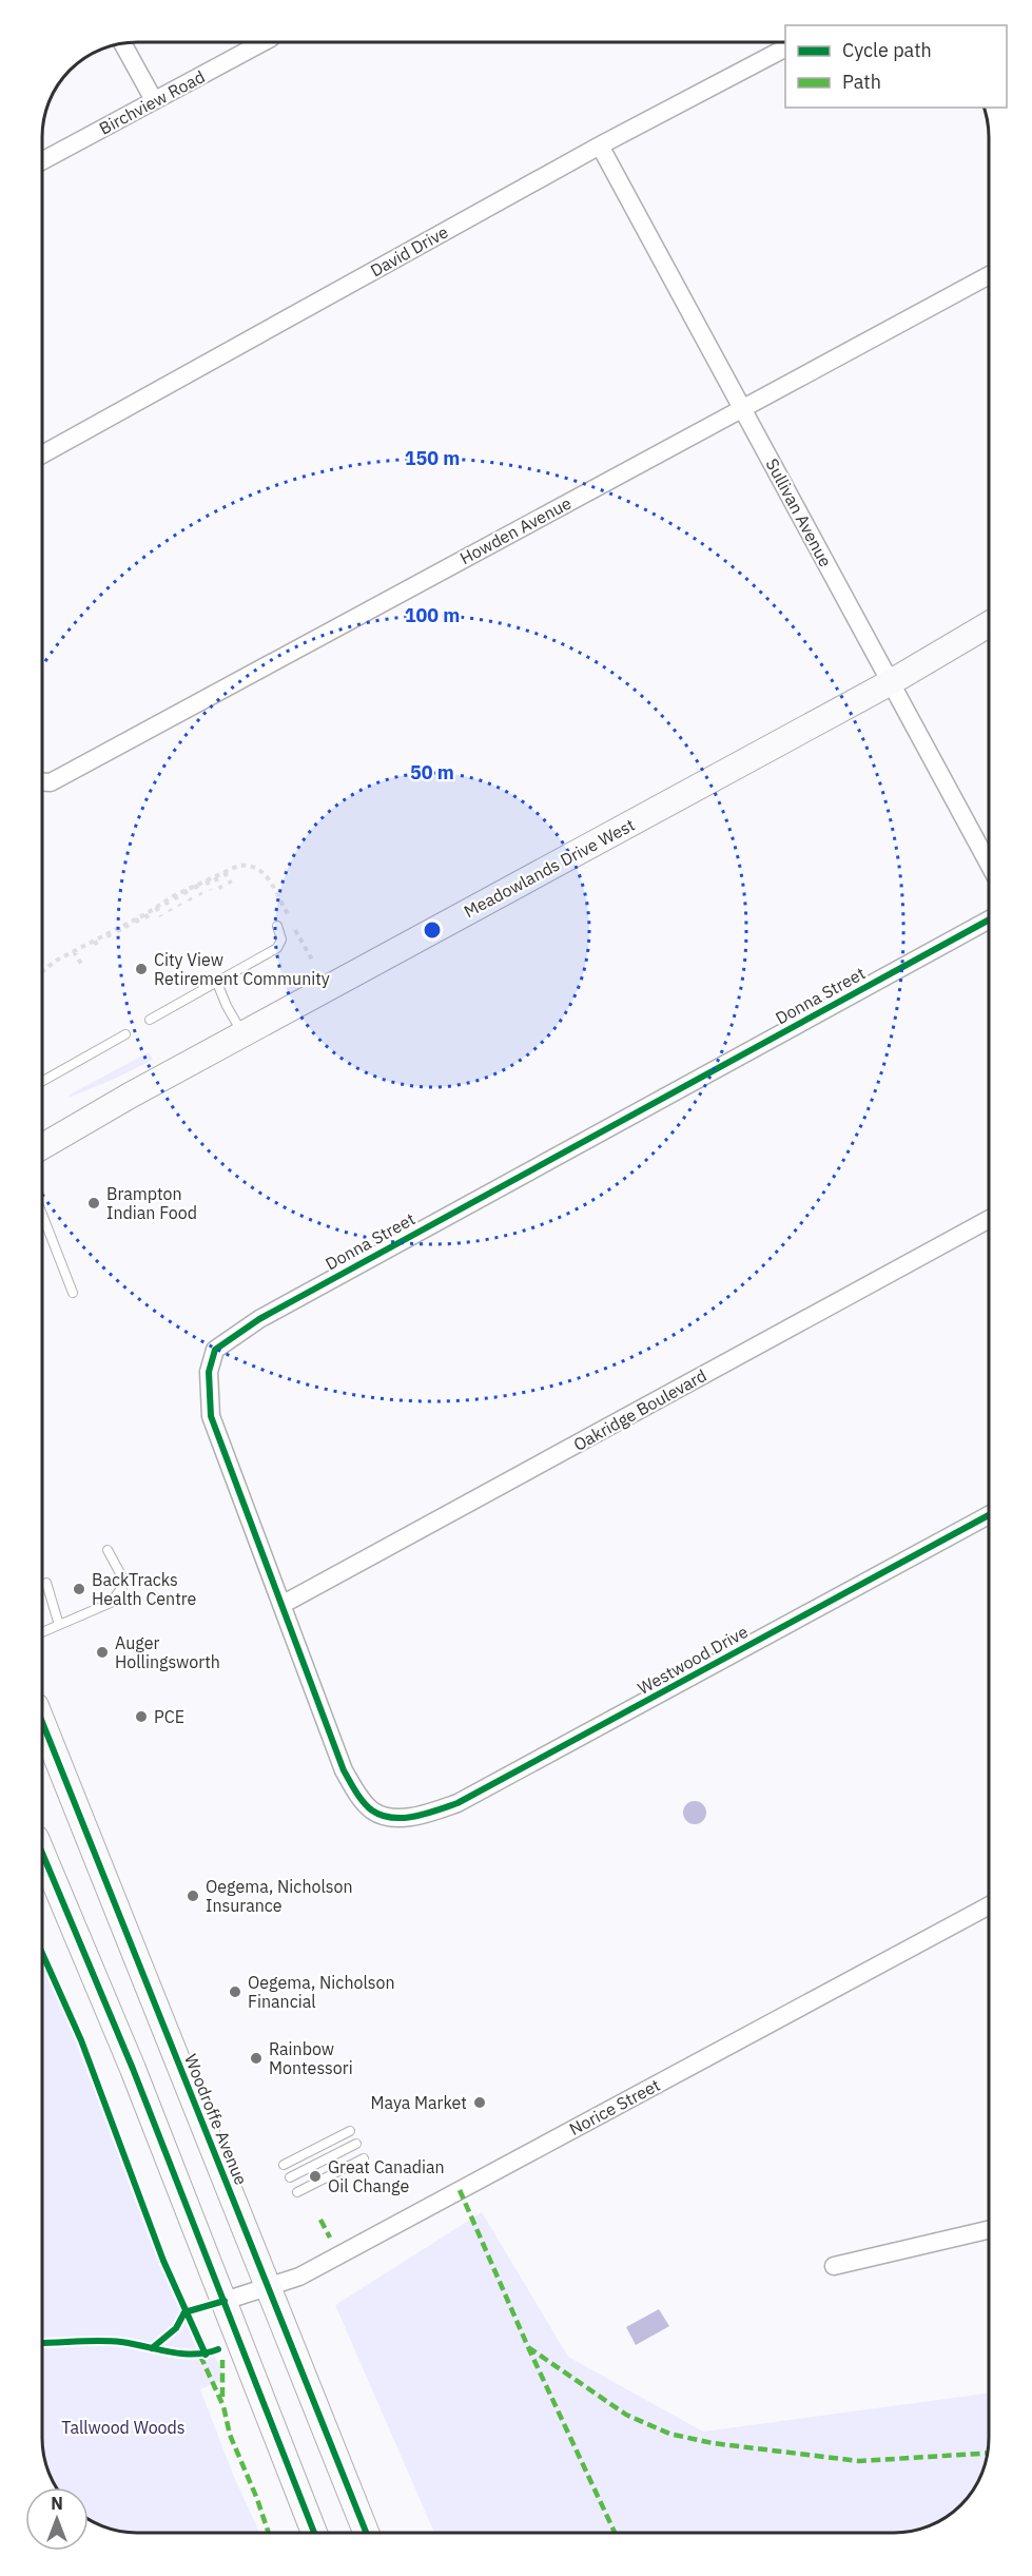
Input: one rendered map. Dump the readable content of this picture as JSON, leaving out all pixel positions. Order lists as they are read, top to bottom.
{
  "streets": {
    "main road": ["Meadowlands Drive West", "Woodroffe Avenue"],
    "street": [
      "Birchview Road",
      "David Drive",
      "Sullivan Avenue",
      "Howden Avenue",
      "Donna Street",
      "Oakridge Boulevard",
      "Westwood Drive",
      "Norice Street"
    ]
  },
  "crossings": [
    ["David Drive", "Sullivan Avenue"],
    ["Sullivan Avenue", "Howden Avenue"],
    ["Sullivan Avenue", "Meadowlands Drive West"],
    ["Donna Street", "Oakridge Boulevard"],
    ["Donna Street", "Westwood Drive"],
    ["Norice Street", "Woodroffe Avenue"]
  ],
  "parks": ["Tallwood Woods"],
  "places": [
    "City View Retirement Community",
    "Brampton Indian Food",
    "BackTracks Health Centre",
    "Auger Hollingsworth",
    "PCE",
    "Oegema, Nicholson Insurance",
    "Oegema, Nicholson Financial",
    "Rainbow Montessori",
    "Maya Market",
    "Great Canadian Oil Change"
  ],
  "legend": ["Cycle path", "Path"],
  "north": "top",
  "rings": ["150 m", "100 m", "50 m"]
}
